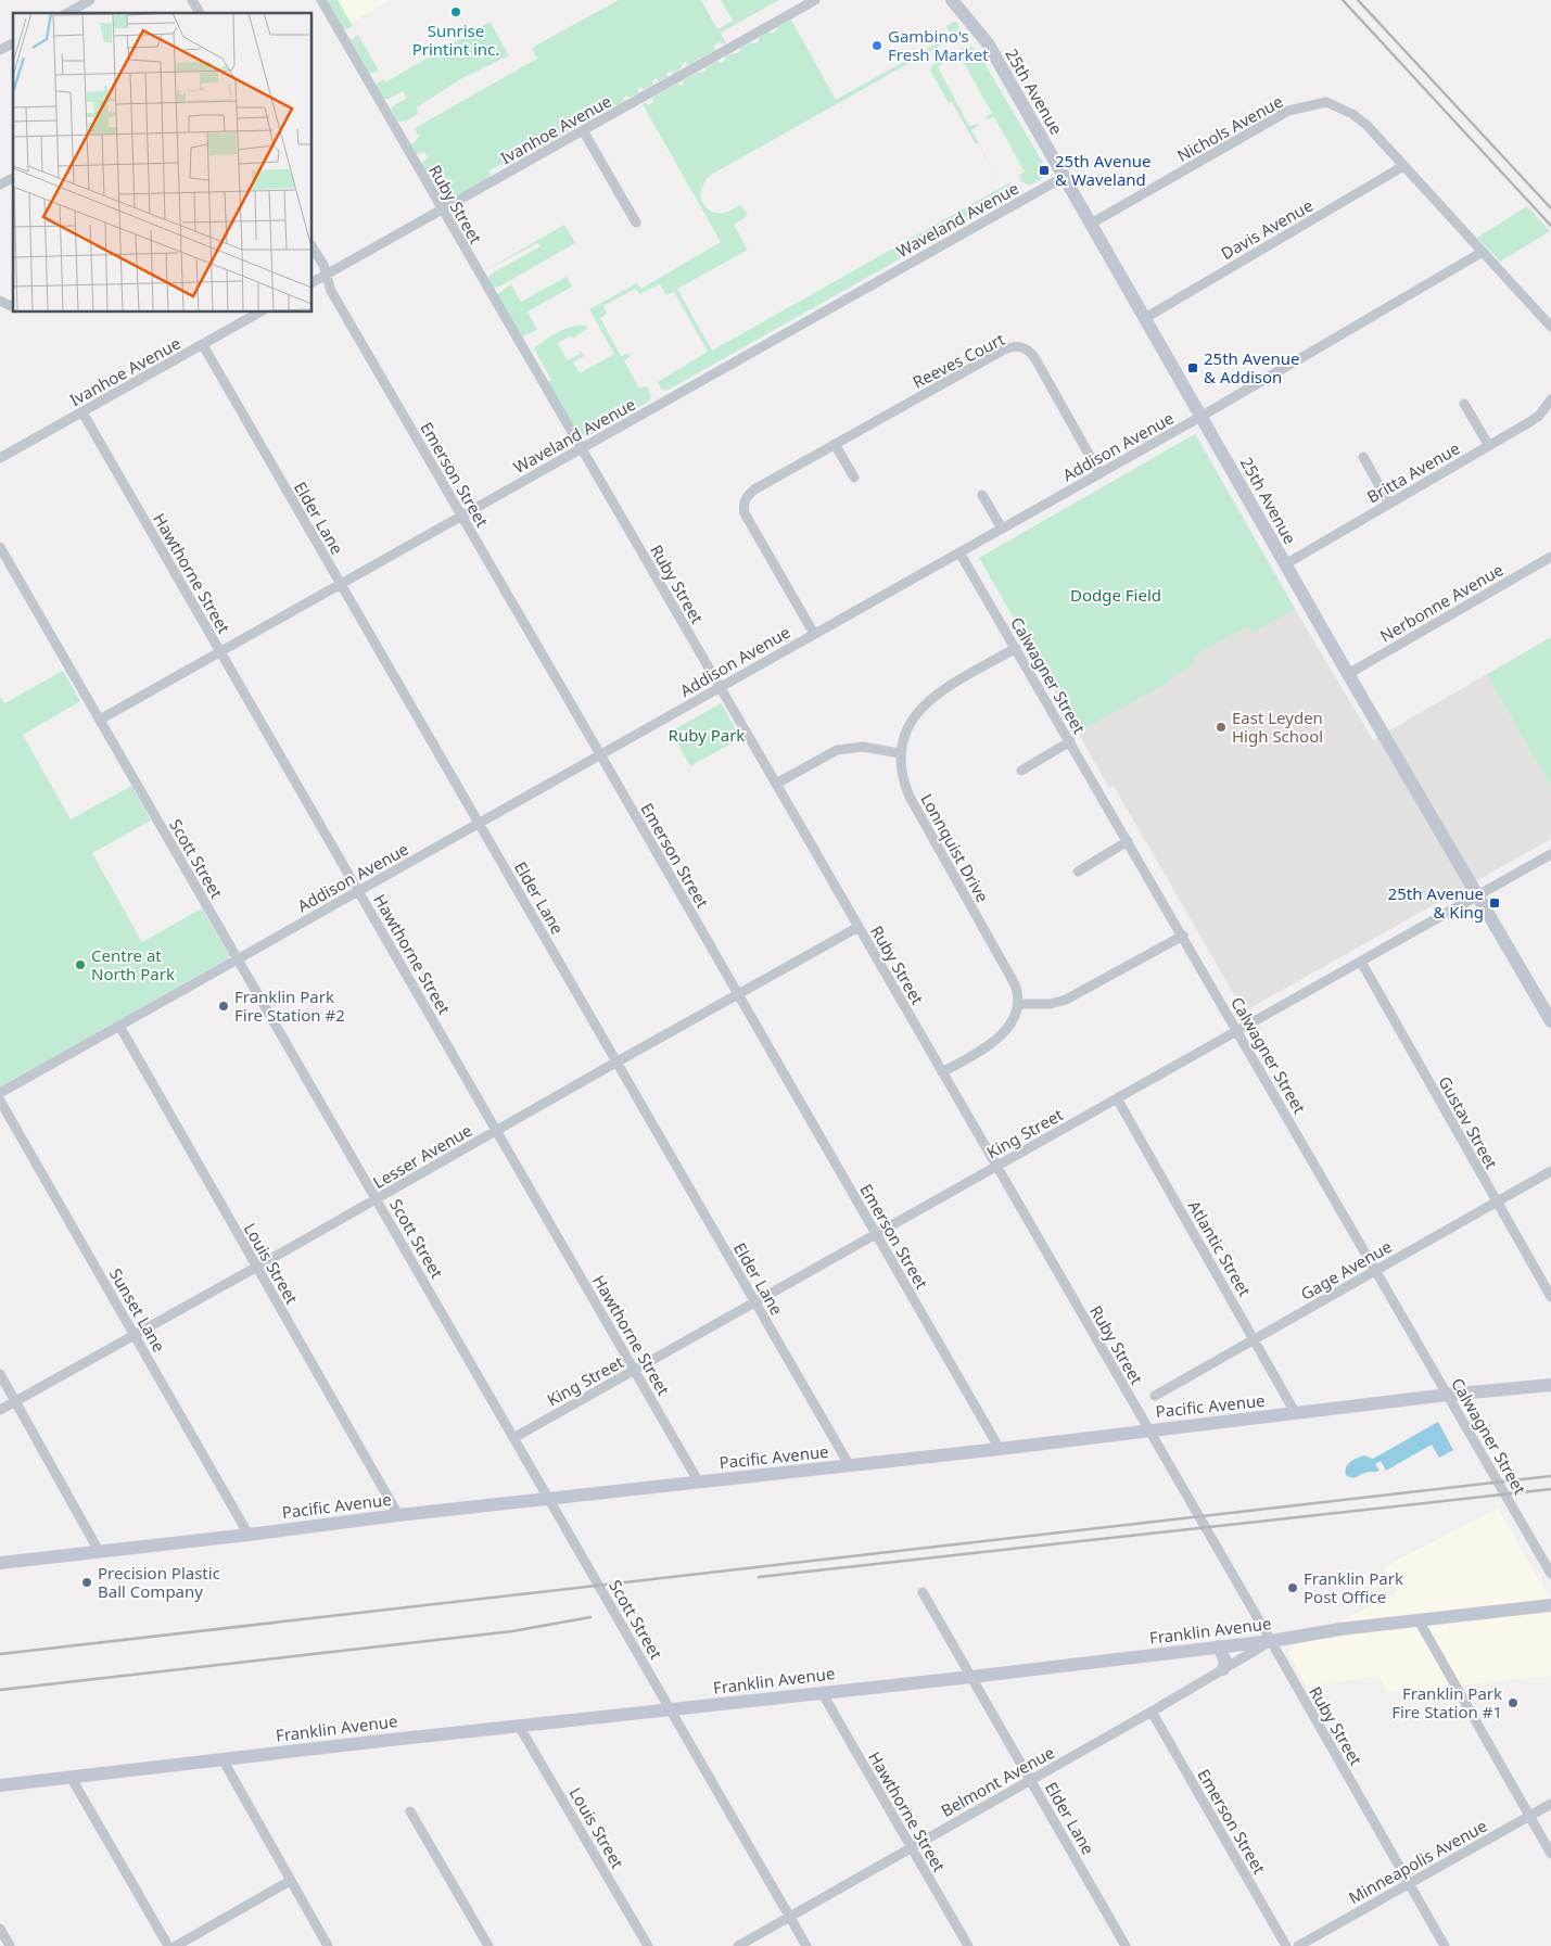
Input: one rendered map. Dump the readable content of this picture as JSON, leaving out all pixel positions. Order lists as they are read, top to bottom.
{
  "streets": {
    "street": [
      "25th Avenue",
      "Nichols Avenue",
      "Ivanhoe Avenue",
      "Ruby Street",
      "Waveland Avenue",
      "Davis Avenue",
      "Reeves Court",
      "Addison Avenue",
      "Britta Avenue",
      "Emerson Street",
      "Elder Lane",
      "Hawthorne Street",
      "Nerbonne Avenue",
      "Calwagner Street",
      "Lonnquist Drive",
      "Scott Street",
      "Gustav Street",
      "King Street",
      "Lesser Avenue",
      "Atlantic Street",
      "Louis Street",
      "Gage Avenue",
      "Sunset Lane",
      "Pacific Avenue",
      "Franklin Avenue",
      "Belmont Avenue",
      "Minneapolis Avenue"
    ]
  },
  "crossings": [
    ["25th Avenue", "Nichols Avenue"],
    ["25th Avenue", "Waveland Avenue"],
    ["25th Avenue", "Davis Avenue"],
    ["25th Avenue", "Addison Avenue"],
    ["25th Avenue", "Britta Avenue"],
    ["25th Avenue", "Nerbonne Avenue"],
    ["25th Avenue", "King Street"],
    ["Nichols Avenue", "Davis Avenue"],
    ["Nichols Avenue", "Addison Avenue"],
    ["Ivanhoe Avenue", "Ruby Street"],
    ["Ivanhoe Avenue", "Emerson Street"],
    ["Ivanhoe Avenue", "Elder Lane"],
    ["Ivanhoe Avenue", "Hawthorne Street"],
    ["Ruby Street", "Waveland Avenue"],
    ["Ruby Street", "Addison Avenue"],
    ["Ruby Street", "King Street"],
    ["Ruby Street", "Lesser Avenue"],
    ["Ruby Street", "Pacific Avenue"],
    ["Ruby Street", "Franklin Avenue"],
    ["Ruby Street", "Belmont Avenue"],
    ["Ruby Street", "Minneapolis Avenue"],
    ["Waveland Avenue", "Emerson Street"],
    ["Waveland Avenue", "Elder Lane"],
    ["Waveland Avenue", "Hawthorne Street"],
    ["Waveland Avenue", "Scott Street"],
    ["Reeves Court", "Addison Avenue"],
    ["Addison Avenue", "Emerson Street"],
    ["Addison Avenue", "Elder Lane"],
    ["Addison Avenue", "Hawthorne Street"],
    ["Addison Avenue", "Calwagner Street"],
    ["Addison Avenue", "Scott Street"],
    ["Addison Avenue", "Louis Street"],
    ["Emerson Street", "King Street"],
    ["Emerson Street", "Lesser Avenue"],
    ["Emerson Street", "Pacific Avenue"],
    ["Emerson Street", "Belmont Avenue"],
    ["Elder Lane", "King Street"],
    ["Elder Lane", "Lesser Avenue"],
    ["Elder Lane", "Pacific Avenue"],
    ["Elder Lane", "Franklin Avenue"],
    ["Elder Lane", "Belmont Avenue"],
    ["Hawthorne Street", "King Street"],
    ["Hawthorne Street", "Lesser Avenue"],
    ["Hawthorne Street", "Pacific Avenue"],
    ["Hawthorne Street", "Franklin Avenue"],
    ["Hawthorne Street", "Belmont Avenue"],
    ["Calwagner Street", "Lonnquist Drive"],
    ["Calwagner Street", "King Street"],
    ["Calwagner Street", "Gage Avenue"],
    ["Calwagner Street", "Pacific Avenue"],
    ["Scott Street", "King Street"],
    ["Scott Street", "Lesser Avenue"],
    ["Scott Street", "Pacific Avenue"],
    ["Scott Street", "Franklin Avenue"],
    ["Scott Street", "Belmont Avenue"],
    ["Gustav Street", "King Street"],
    ["Gustav Street", "Gage Avenue"],
    ["King Street", "Atlantic Street"],
    ["Lesser Avenue", "Louis Street"],
    ["Lesser Avenue", "Sunset Lane"],
    ["Atlantic Street", "Gage Avenue"],
    ["Atlantic Street", "Pacific Avenue"],
    ["Louis Street", "Pacific Avenue"],
    ["Louis Street", "Franklin Avenue"],
    ["Sunset Lane", "Pacific Avenue"],
    ["Franklin Avenue", "Belmont Avenue"]
  ],
  "parks": ["Dodge Field", "Ruby Park"],
  "places": {
    "other": [
      "Sunrise Printint inc.",
      "Gambino's Fresh Market",
      "East Leyden High School",
      "Centre at North Park",
      "Franklin Park Fire Station #2",
      "Precision Plastic Ball Company",
      "Franklin Park Post Office",
      "Franklin Park Fire Station #1"
    ],
    "transit": ["25th Avenue & Waveland", "25th Avenue & Addison", "25th Avenue & King"]
  }
}
